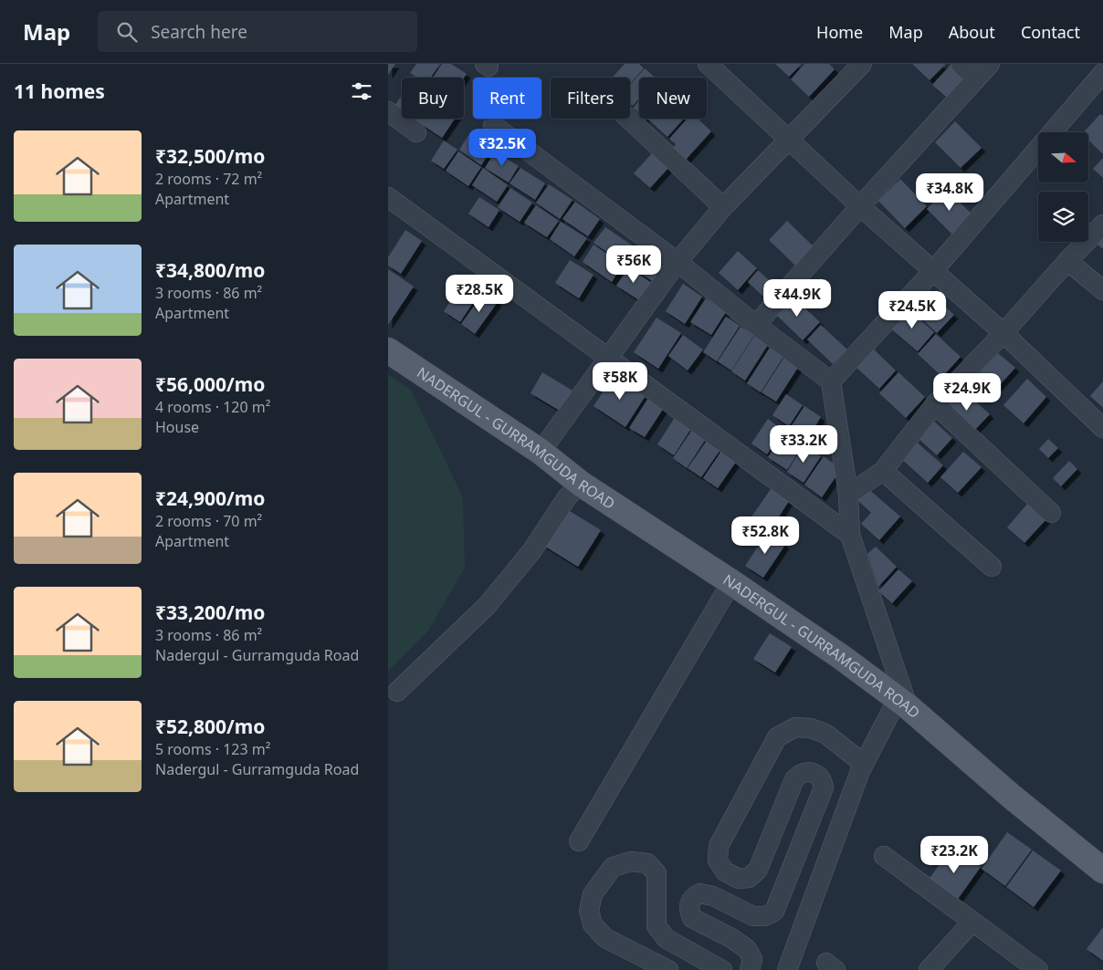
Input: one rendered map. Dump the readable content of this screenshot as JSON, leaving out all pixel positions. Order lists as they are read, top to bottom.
{
  "streets": {
    "main road": ["NADERGUL - GURRAMGUDA ROAD"]
  },
  "north": "right",
  "page": {
    "header": "Map",
    "search": "Search here",
    "nav": [
      "Home",
      "Map",
      "About",
      "Contact"
    ],
    "heading": "11 homes",
    "chip": [
      "Buy",
      "Rent",
      "Filters",
      "New"
    ],
    "list": [
      {
        "name": "₹32,500/mo",
        "note": "2 rooms · 72 m² · Apartment"
      },
      {
        "name": "₹34,800/mo",
        "note": "3 rooms · 86 m² · Apartment"
      },
      {
        "name": "₹56,000/mo",
        "note": "4 rooms · 120 m² · House"
      },
      {
        "name": "₹24,900/mo",
        "note": "2 rooms · 70 m² · Apartment"
      },
      {
        "name": "₹33,200/mo",
        "note": "3 rooms · 86 m² · Nadergul - Gurramguda Road"
      },
      {
        "name": "₹52,800/mo",
        "note": "5 rooms · 123 m² · Nadergul - Gurramguda Road"
      }
    ],
    "price": [
      "₹32.5K",
      "₹34.8K",
      "₹56K",
      "₹28.5K",
      "₹44.9K",
      "₹24.5K",
      "₹58K",
      "₹24.9K",
      "₹33.2K",
      "₹52.8K",
      "₹23.2K"
    ]
  }
}
